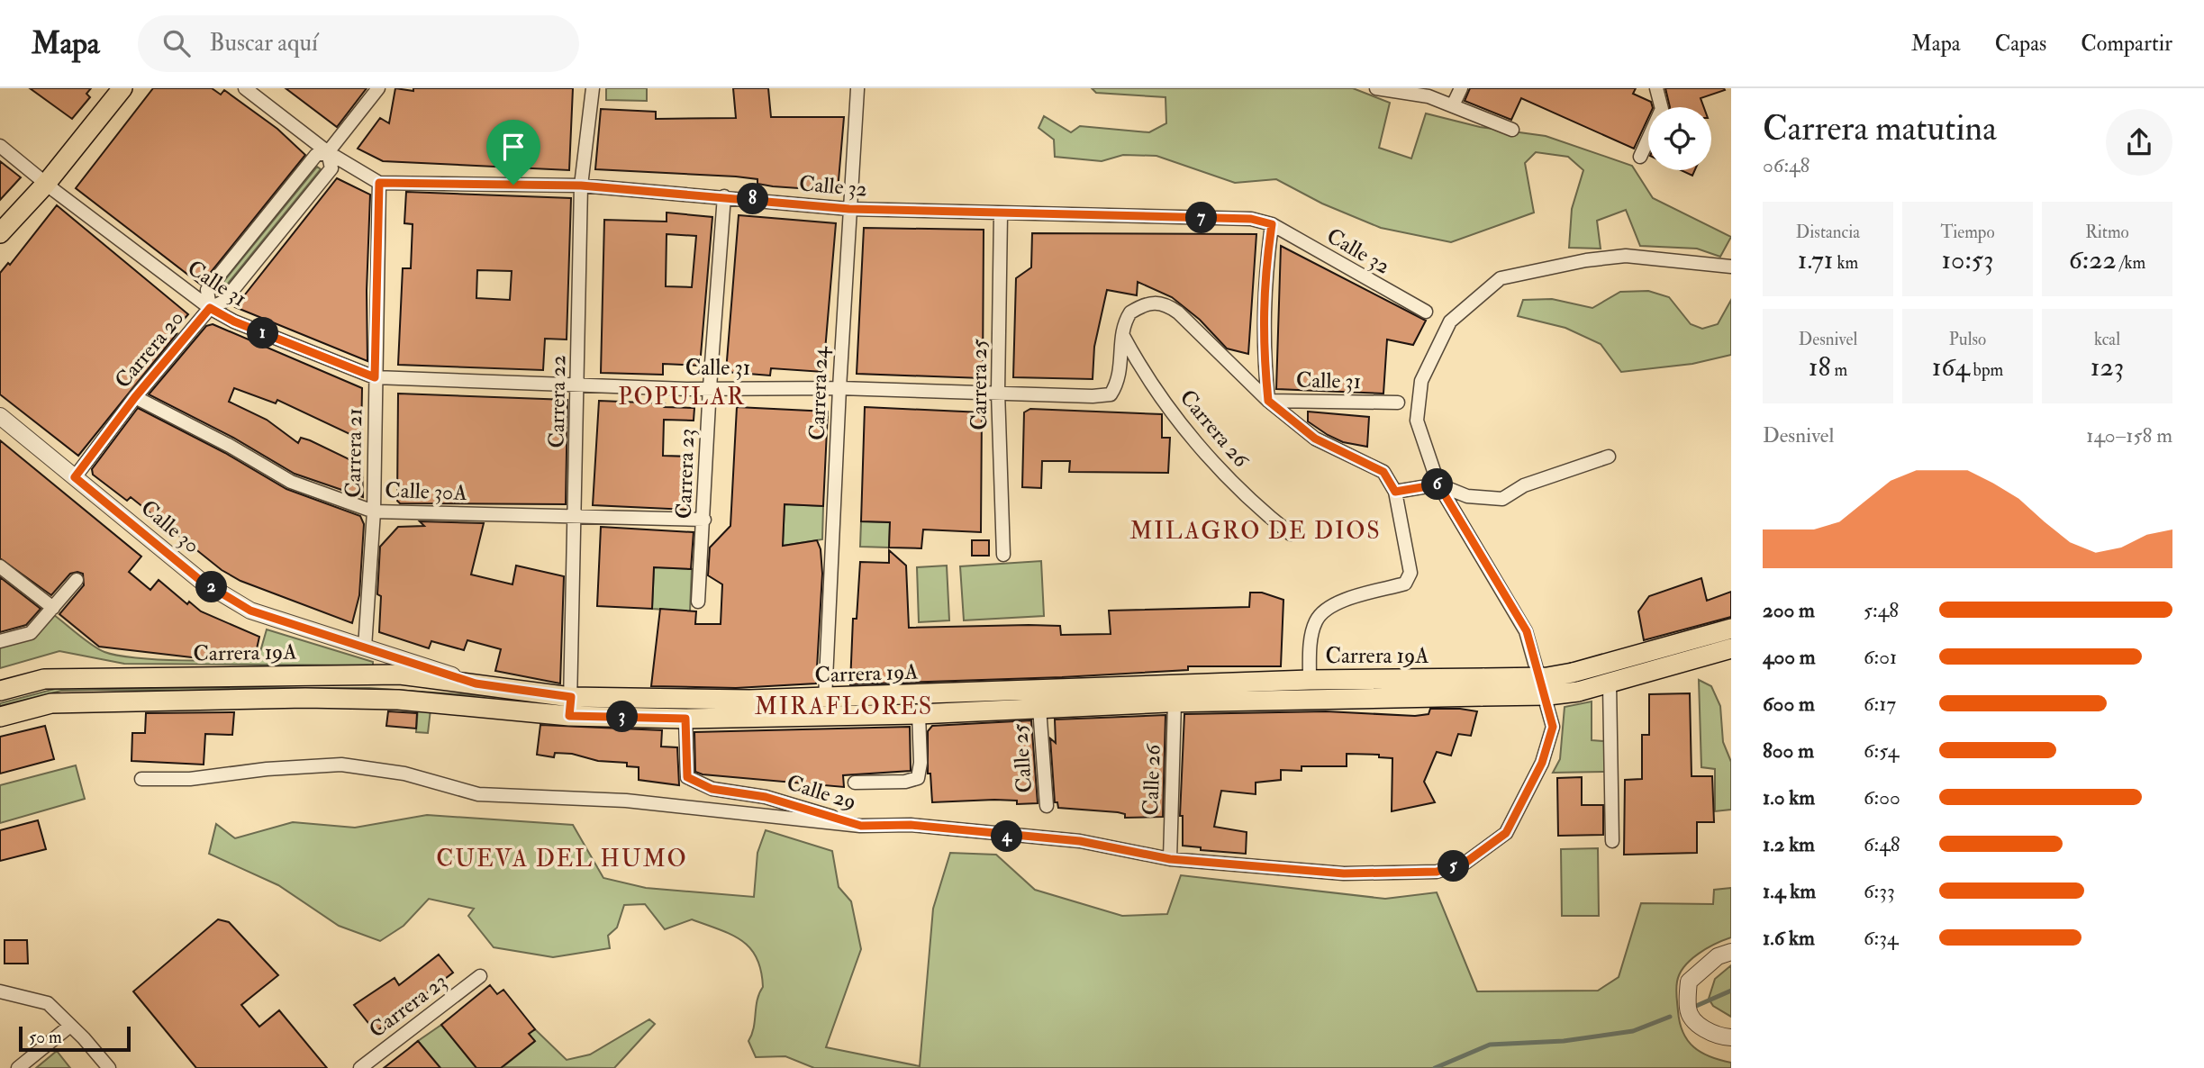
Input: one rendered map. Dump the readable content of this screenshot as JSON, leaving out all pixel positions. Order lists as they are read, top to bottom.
{
  "streets": {
    "main road": ["Carrera 19A"],
    "street": [
      "Calle 32",
      "Calle 31",
      "Carrera 20",
      "Carrera 25",
      "Carrera 24",
      "Carrera 22",
      "Carrera 26",
      "Carrera 21",
      "Carrera 23",
      "Calle 30A",
      "Calle 30",
      "Calle 25",
      "Calle 26",
      "Calle 29"
    ]
  },
  "crossings": [
    ["Calle 32", "Carrera 25"],
    ["Calle 32", "Carrera 24"],
    ["Calle 32", "Carrera 22"],
    ["Calle 32", "Carrera 21"],
    ["Calle 32", "Carrera 23"],
    ["Calle 31", "Carrera 20"],
    ["Calle 31", "Carrera 25"],
    ["Calle 31", "Carrera 24"],
    ["Calle 31", "Carrera 22"],
    ["Calle 31", "Carrera 26"],
    ["Calle 31", "Carrera 21"],
    ["Calle 31", "Carrera 23"],
    ["Carrera 20", "Calle 30A"],
    ["Carrera 20", "Calle 30"],
    ["Carrera 24", "Carrera 19A"],
    ["Carrera 22", "Calle 30A"],
    ["Carrera 22", "Carrera 19A"],
    ["Carrera 21", "Calle 30A"],
    ["Carrera 21", "Calle 30"],
    ["Carrera 23", "Calle 30A"],
    ["Calle 30", "Carrera 19A"],
    ["Carrera 19A", "Calle 25"],
    ["Carrera 19A", "Calle 26"],
    ["Carrera 19A", "Calle 29"]
  ],
  "districts": [
    "POPULAR",
    "MILAGRO DE DIOS",
    "MIRAFLORES",
    "CUEVA DEL HUMO"
  ],
  "scale_bar": "50 m",
  "page": {
    "header": "Mapa",
    "search": "Buscar aquí",
    "nav": ["Mapa", "Capas", "Compartir"],
    "heading": ["Carrera matutina", "06:48"],
    "pins": [
      "8",
      "7",
      "1",
      "6",
      "2",
      "3",
      "4",
      "5"
    ],
    "stats": [
      ["Distancia", "1.71 km"],
      ["Tiempo", "10:53"],
      ["Ritmo", "6:22 /km"],
      ["Desnivel", "18 m"],
      ["Pulso", "164 bpm"],
      ["kcal", "123"]
    ],
    "chart": ["Desnivel", "140–158 m"],
    "list": [
      {
        "name": "200 m",
        "note": "5:48"
      },
      {
        "name": "400 m",
        "note": "6:01"
      },
      {
        "name": "600 m",
        "note": "6:17"
      },
      {
        "name": "800 m",
        "note": "6:54"
      },
      {
        "name": "1.0 km",
        "note": "6:00"
      },
      {
        "name": "1.2 km",
        "note": "6:48"
      },
      {
        "name": "1.4 km",
        "note": "6:33"
      },
      {
        "name": "1.6 km",
        "note": "6:34"
      }
    ],
    "scale": "50 m"
  }
}
